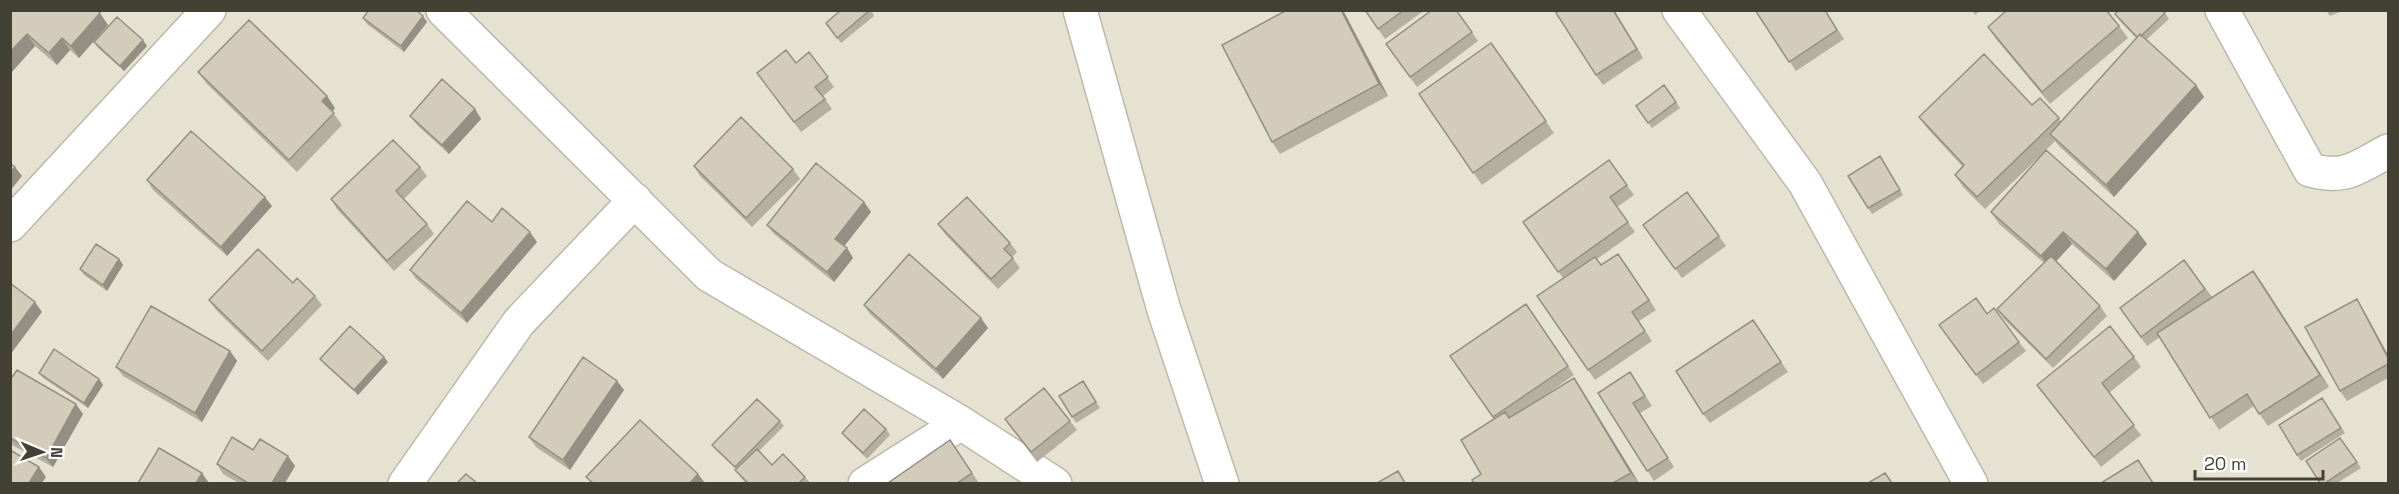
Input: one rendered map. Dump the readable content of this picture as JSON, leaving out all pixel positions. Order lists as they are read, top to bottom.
{
  "scale_bar": "20 m",
  "north": "right"
}
